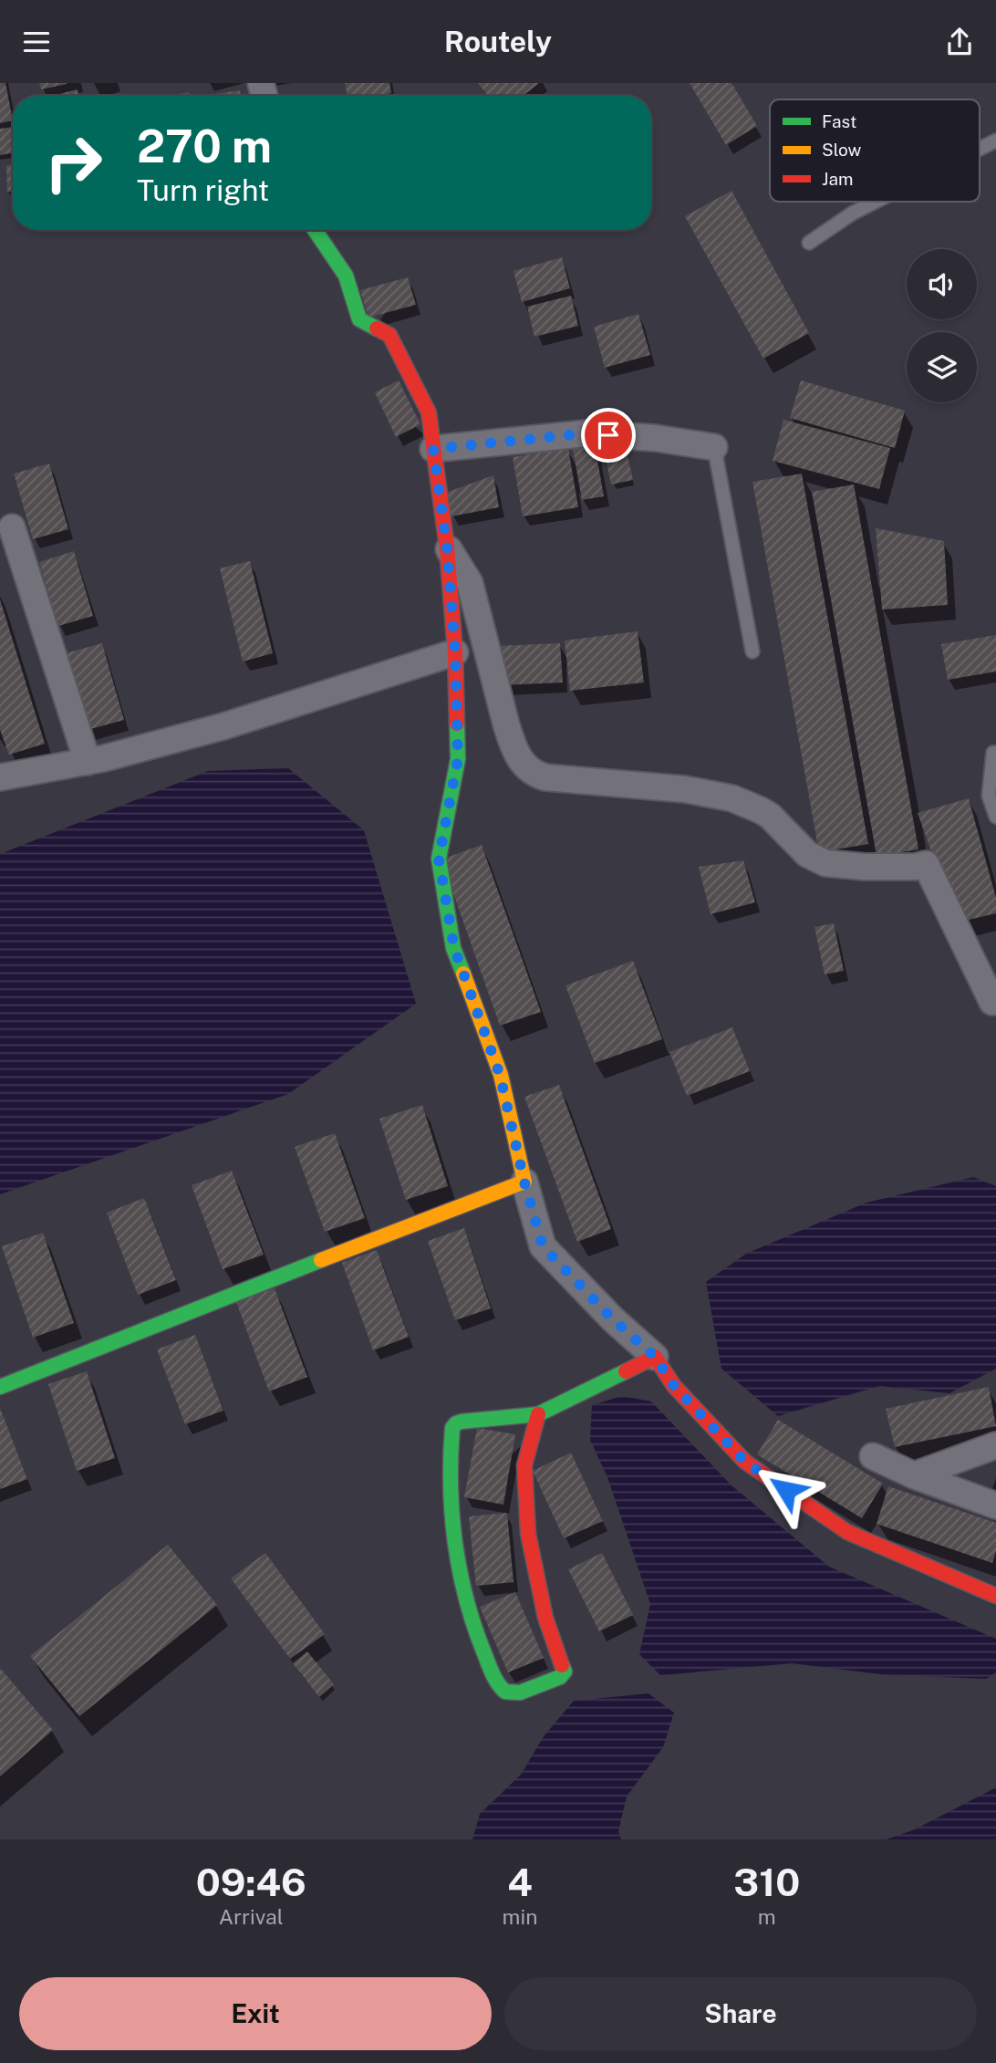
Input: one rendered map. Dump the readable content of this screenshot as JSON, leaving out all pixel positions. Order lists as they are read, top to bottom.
{
  "legend": ["Fast", "Slow", "Jam"],
  "page": {
    "header": "Routely",
    "turn": ["270 m", "Turn right"],
    "eta": [
      "09:46",
      "Arrival",
      "4",
      "min",
      "310",
      "m"
    ],
    "buttons": ["Exit", "Share"]
  }
}
